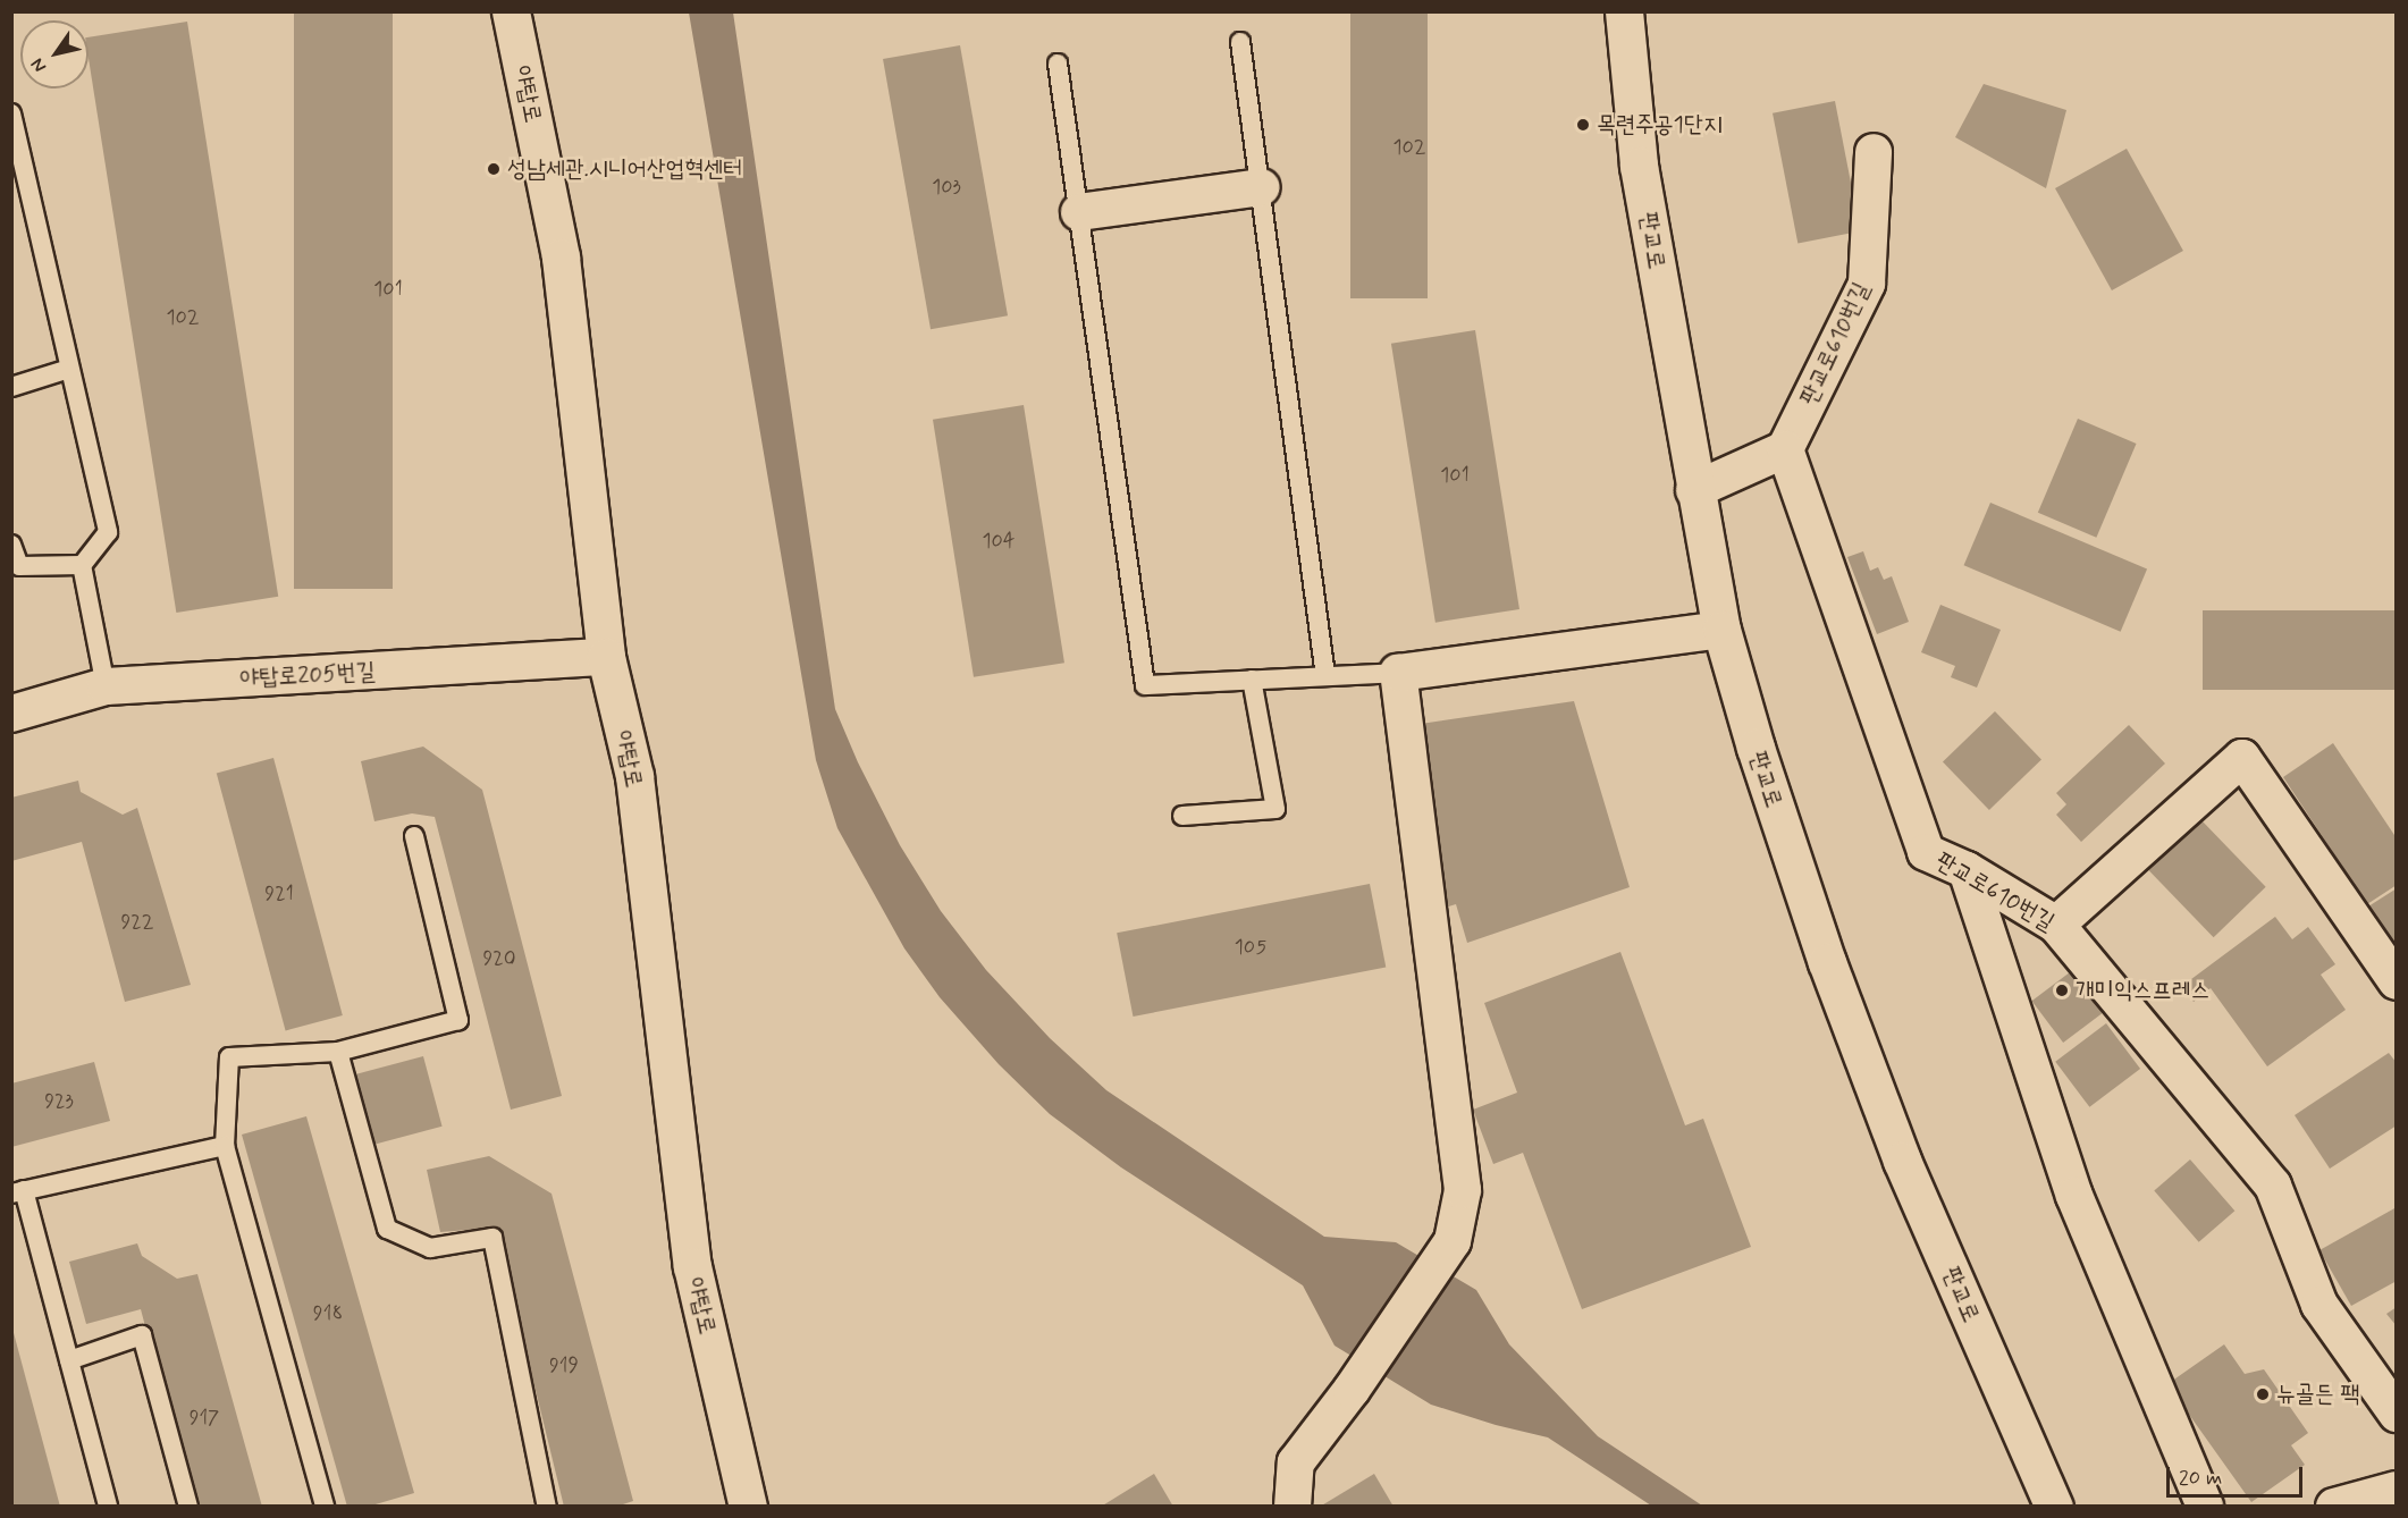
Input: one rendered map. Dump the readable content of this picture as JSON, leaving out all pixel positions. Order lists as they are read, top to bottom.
{
  "streets": {
    "main road": ["야탑로", "판교로"],
    "street": ["판교로610번길", "야탑로205번길"]
  },
  "crossings": [
    ["야탑로", "야탑로205번길"]
  ],
  "places": [
    "목련주공1단지",
    "성남세관.시니어산업혁센터",
    "개미익스프레스",
    "뉴골든 팩"
  ],
  "house_numbers": [
    "102",
    "103",
    "101",
    "102",
    "101",
    "104",
    "921",
    "922",
    "105",
    "920",
    "923",
    "918",
    "919",
    "917"
  ],
  "scale_bar": "20 m",
  "north": "bottom left"
}
